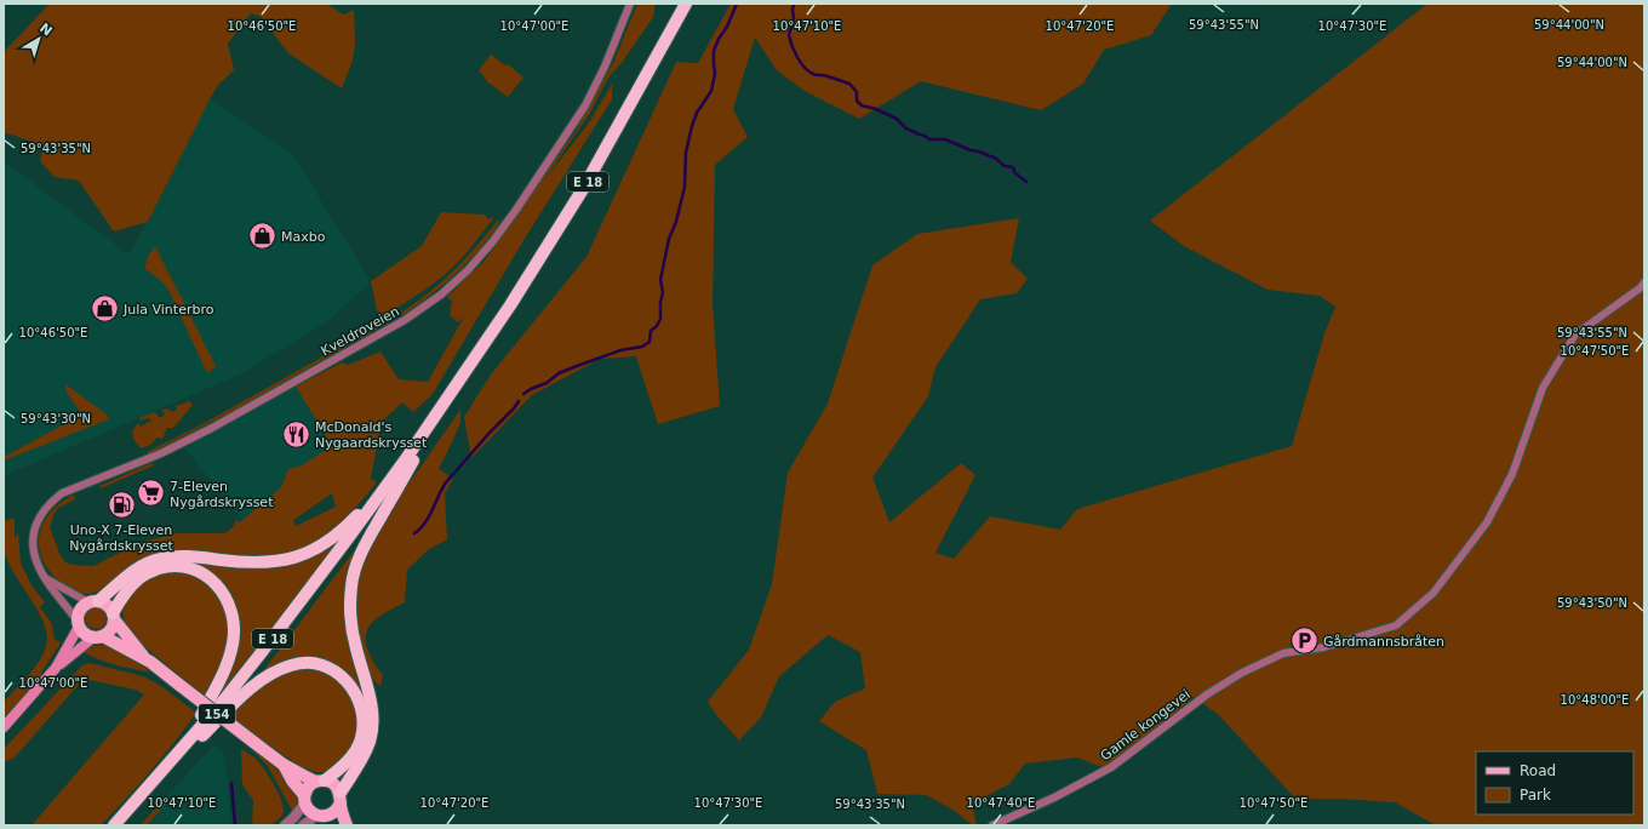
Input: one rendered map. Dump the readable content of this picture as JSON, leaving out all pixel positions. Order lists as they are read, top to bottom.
{
  "streets": {
    "highway": ["E 18"],
    "main road": ["154"],
    "street": ["Kveldroveien", "Gamle kongevei"]
  },
  "crossings": [
    ["E 18", "Kveldroveien"],
    ["E 18", "154"],
    ["Kveldroveien", "154"]
  ],
  "places": {
    "shop": ["Maxbo", "Jula Vinterbro"],
    "restaurant": ["McDonald's Nygaardskrysset"],
    "supermarket": ["7-Eleven Nygårdskrysset"],
    "fuel station": ["Uno-X 7-Eleven Nygårdskrysset"],
    "parking": ["Gårdmannsbråten"]
  },
  "legend": ["Road", "Park"],
  "north": "top right",
  "coordinates": [
    "59°43'55\"N",
    "59°44'00\"N",
    "10°47'00\"E",
    "10°47'10\"E",
    "10°47'20\"E",
    "10°47'30\"E",
    "10°46'50\"E",
    "59°43'35\"N",
    "10°47'50\"E",
    "59°43'30\"N",
    "59°43'50\"N",
    "10°48'00\"E",
    "10°47'40\"E"
  ]
}
